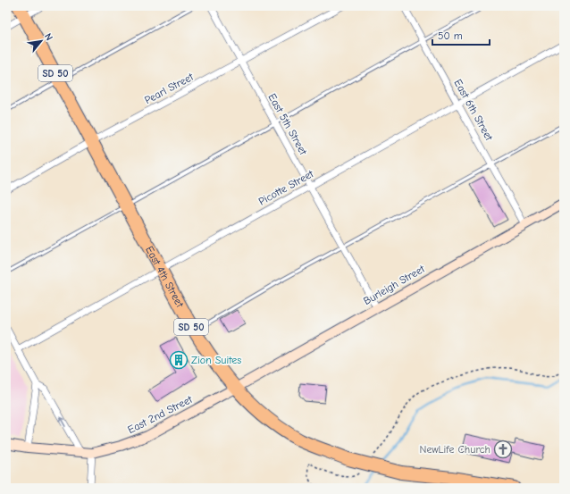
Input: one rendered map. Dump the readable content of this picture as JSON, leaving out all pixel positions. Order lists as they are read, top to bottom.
{
  "streets": {
    "highway": ["SD 50", "East 4th Street"],
    "street": [
      "Pearl Street",
      "East 6th Street",
      "East 5th Street",
      "Picotte Street",
      "Burleigh Street",
      "East 2nd Street"
    ]
  },
  "crossings": [
    ["Pearl Street", "East 5th Street"],
    ["Pearl Street", "East 4th Street"],
    ["East 6th Street", "Picotte Street"],
    ["East 6th Street", "Burleigh Street"],
    ["East 5th Street", "Picotte Street"],
    ["East 5th Street", "Burleigh Street"],
    ["Picotte Street", "East 4th Street"],
    ["East 4th Street", "Burleigh Street"],
    ["East 4th Street", "East 2nd Street"],
    ["Burleigh Street", "East 2nd Street"]
  ],
  "places": {
    "building": ["Zion Suites"],
    "church": ["NewLife Church"]
  },
  "scale_bar": "50 m",
  "north": "top right"
}
